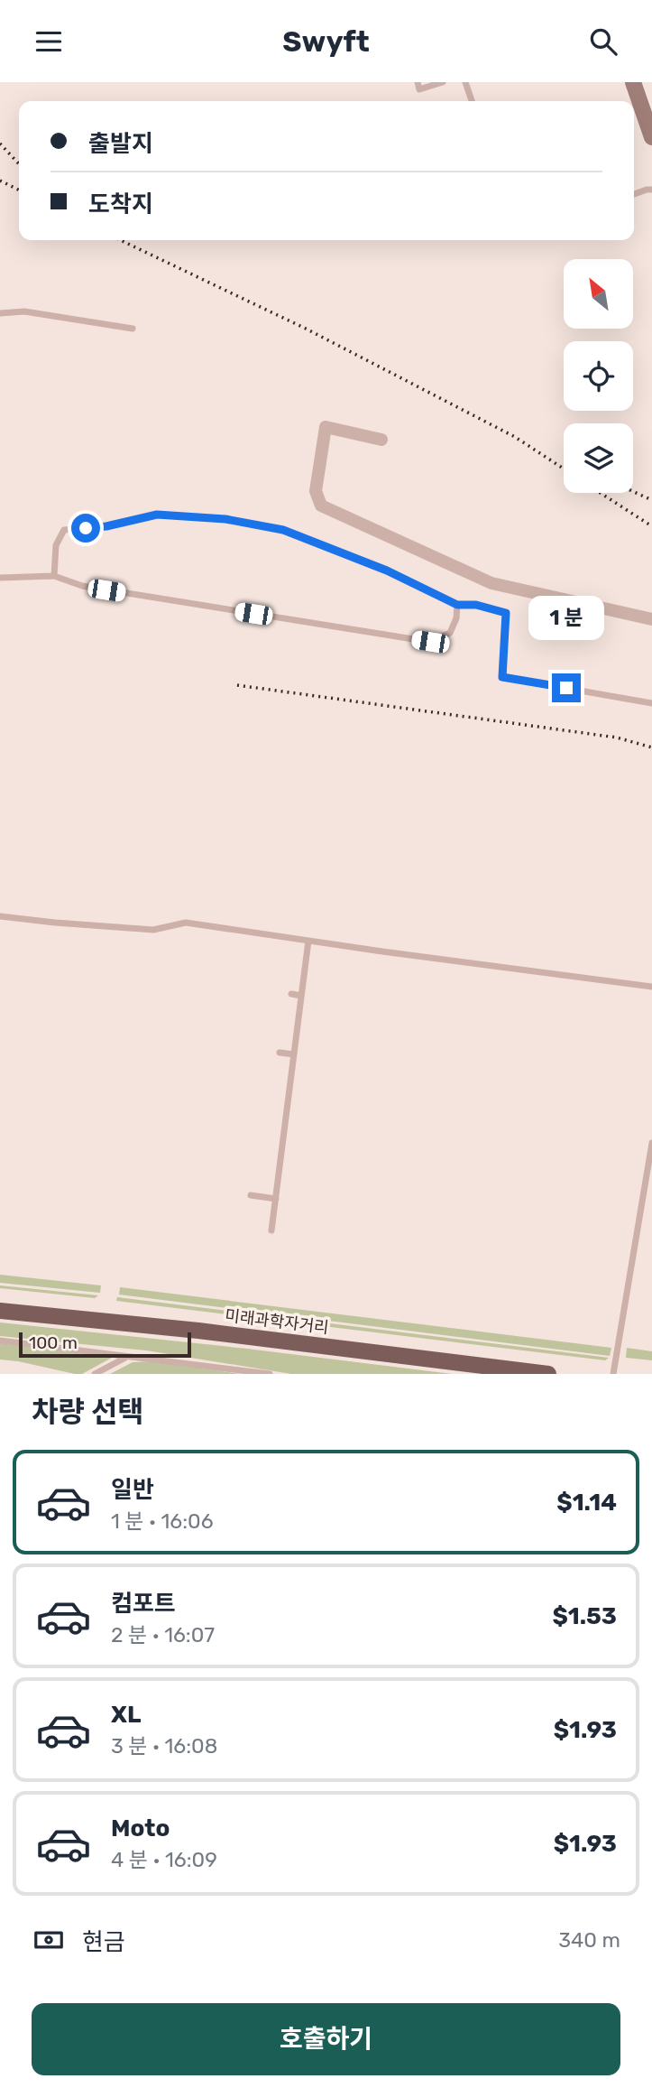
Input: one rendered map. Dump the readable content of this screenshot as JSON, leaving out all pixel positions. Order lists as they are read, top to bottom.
{
  "streets": {
    "main road": ["미래과학자거리"]
  },
  "scale_bar": "100 m",
  "north": "top left",
  "page": {
    "header": "Swyft",
    "banner": ["출발지", "도착지"],
    "bubble": "1 분",
    "scale": "100 m",
    "heading": "차량 선택",
    "list": [
      {
        "name": "일반",
        "note": "1 분 · 16:06",
        "value": "$1.14"
      },
      {
        "name": "컴포트",
        "note": "2 분 · 16:07",
        "value": "$1.53"
      },
      {
        "name": "XL",
        "note": "3 분 · 16:08",
        "value": "$1.93"
      },
      {
        "name": "Moto",
        "note": "4 분 · 16:09",
        "value": "$1.93"
      }
    ],
    "pay": ["현금", "340 m"],
    "buttons": "호출하기"
  }
}
